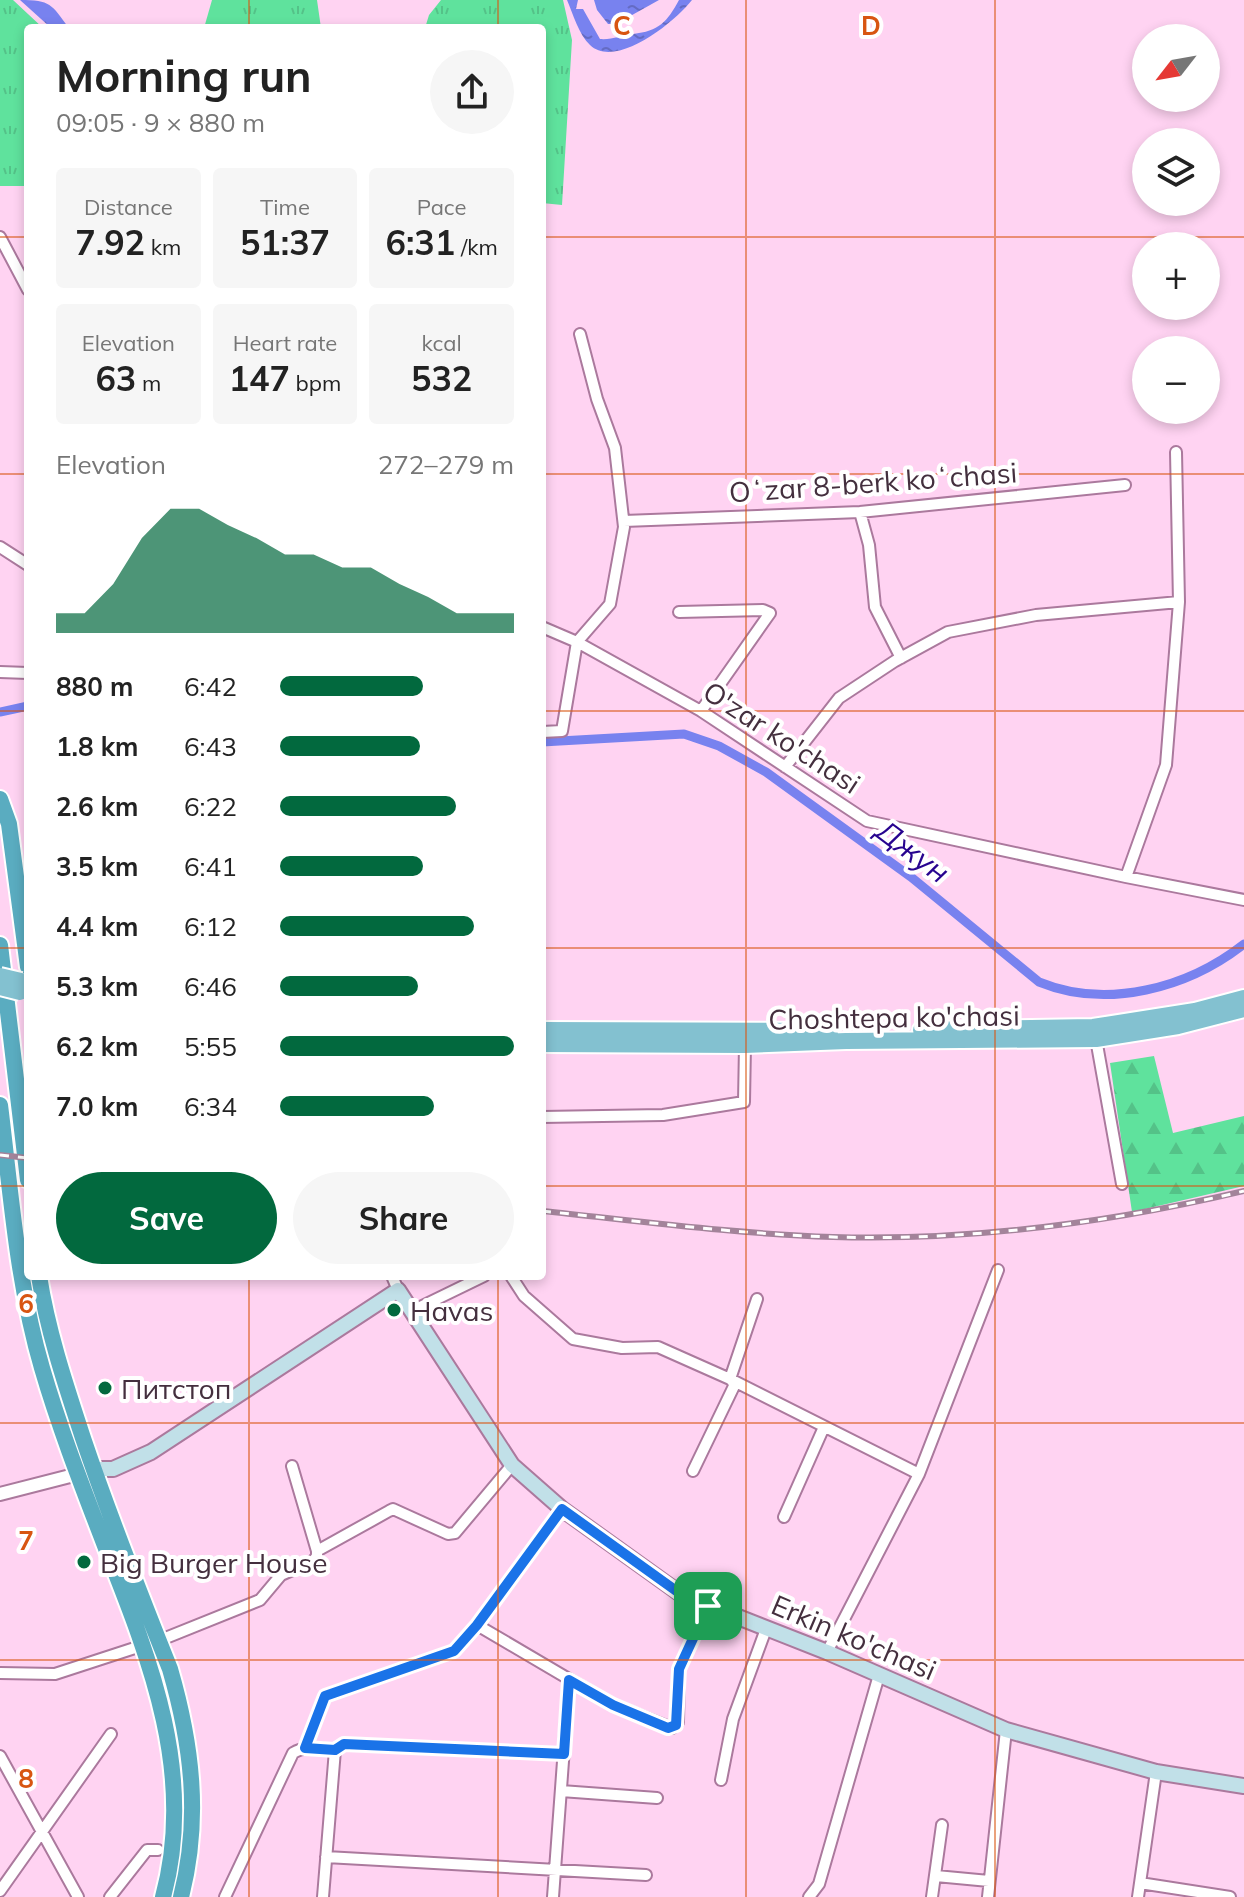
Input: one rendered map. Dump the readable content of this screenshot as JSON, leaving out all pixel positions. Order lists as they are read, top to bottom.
{
  "streets": {
    "main road": ["Choshtepa ko'chasi", "Erkin ko'chasi"],
    "street": ["Oʻzar 8-berk koʻchasi", "O'zar ko'chasi"]
  },
  "water": ["Джун"],
  "places": ["Havas", "Питстоп", "Big Burger House"],
  "north": "bottom left",
  "page": {
    "map_buttons": ["+", "−"],
    "heading": ["Morning run", "09:05 · 9 × 880 m"],
    "stats": [
      ["Distance", "7.92 km"],
      ["Time", "51:37"],
      ["Pace", "6:31 /km"],
      ["Elevation", "63 m"],
      ["Heart rate", "147 bpm"],
      ["kcal", "532"]
    ],
    "chart": ["Elevation", "272–279 m"],
    "list": [
      {
        "name": "880 m",
        "note": "6:42"
      },
      {
        "name": "1.8 km",
        "note": "6:43"
      },
      {
        "name": "2.6 km",
        "note": "6:22"
      },
      {
        "name": "3.5 km",
        "note": "6:41"
      },
      {
        "name": "4.4 km",
        "note": "6:12"
      },
      {
        "name": "5.3 km",
        "note": "6:46"
      },
      {
        "name": "6.2 km",
        "note": "5:55"
      },
      {
        "name": "7.0 km",
        "note": "6:34"
      }
    ],
    "buttons": ["Save", "Share"]
  },
  "grid": {
    "columns": ["C", "D"],
    "rows": ["6", "7", "8"]
  }
}
